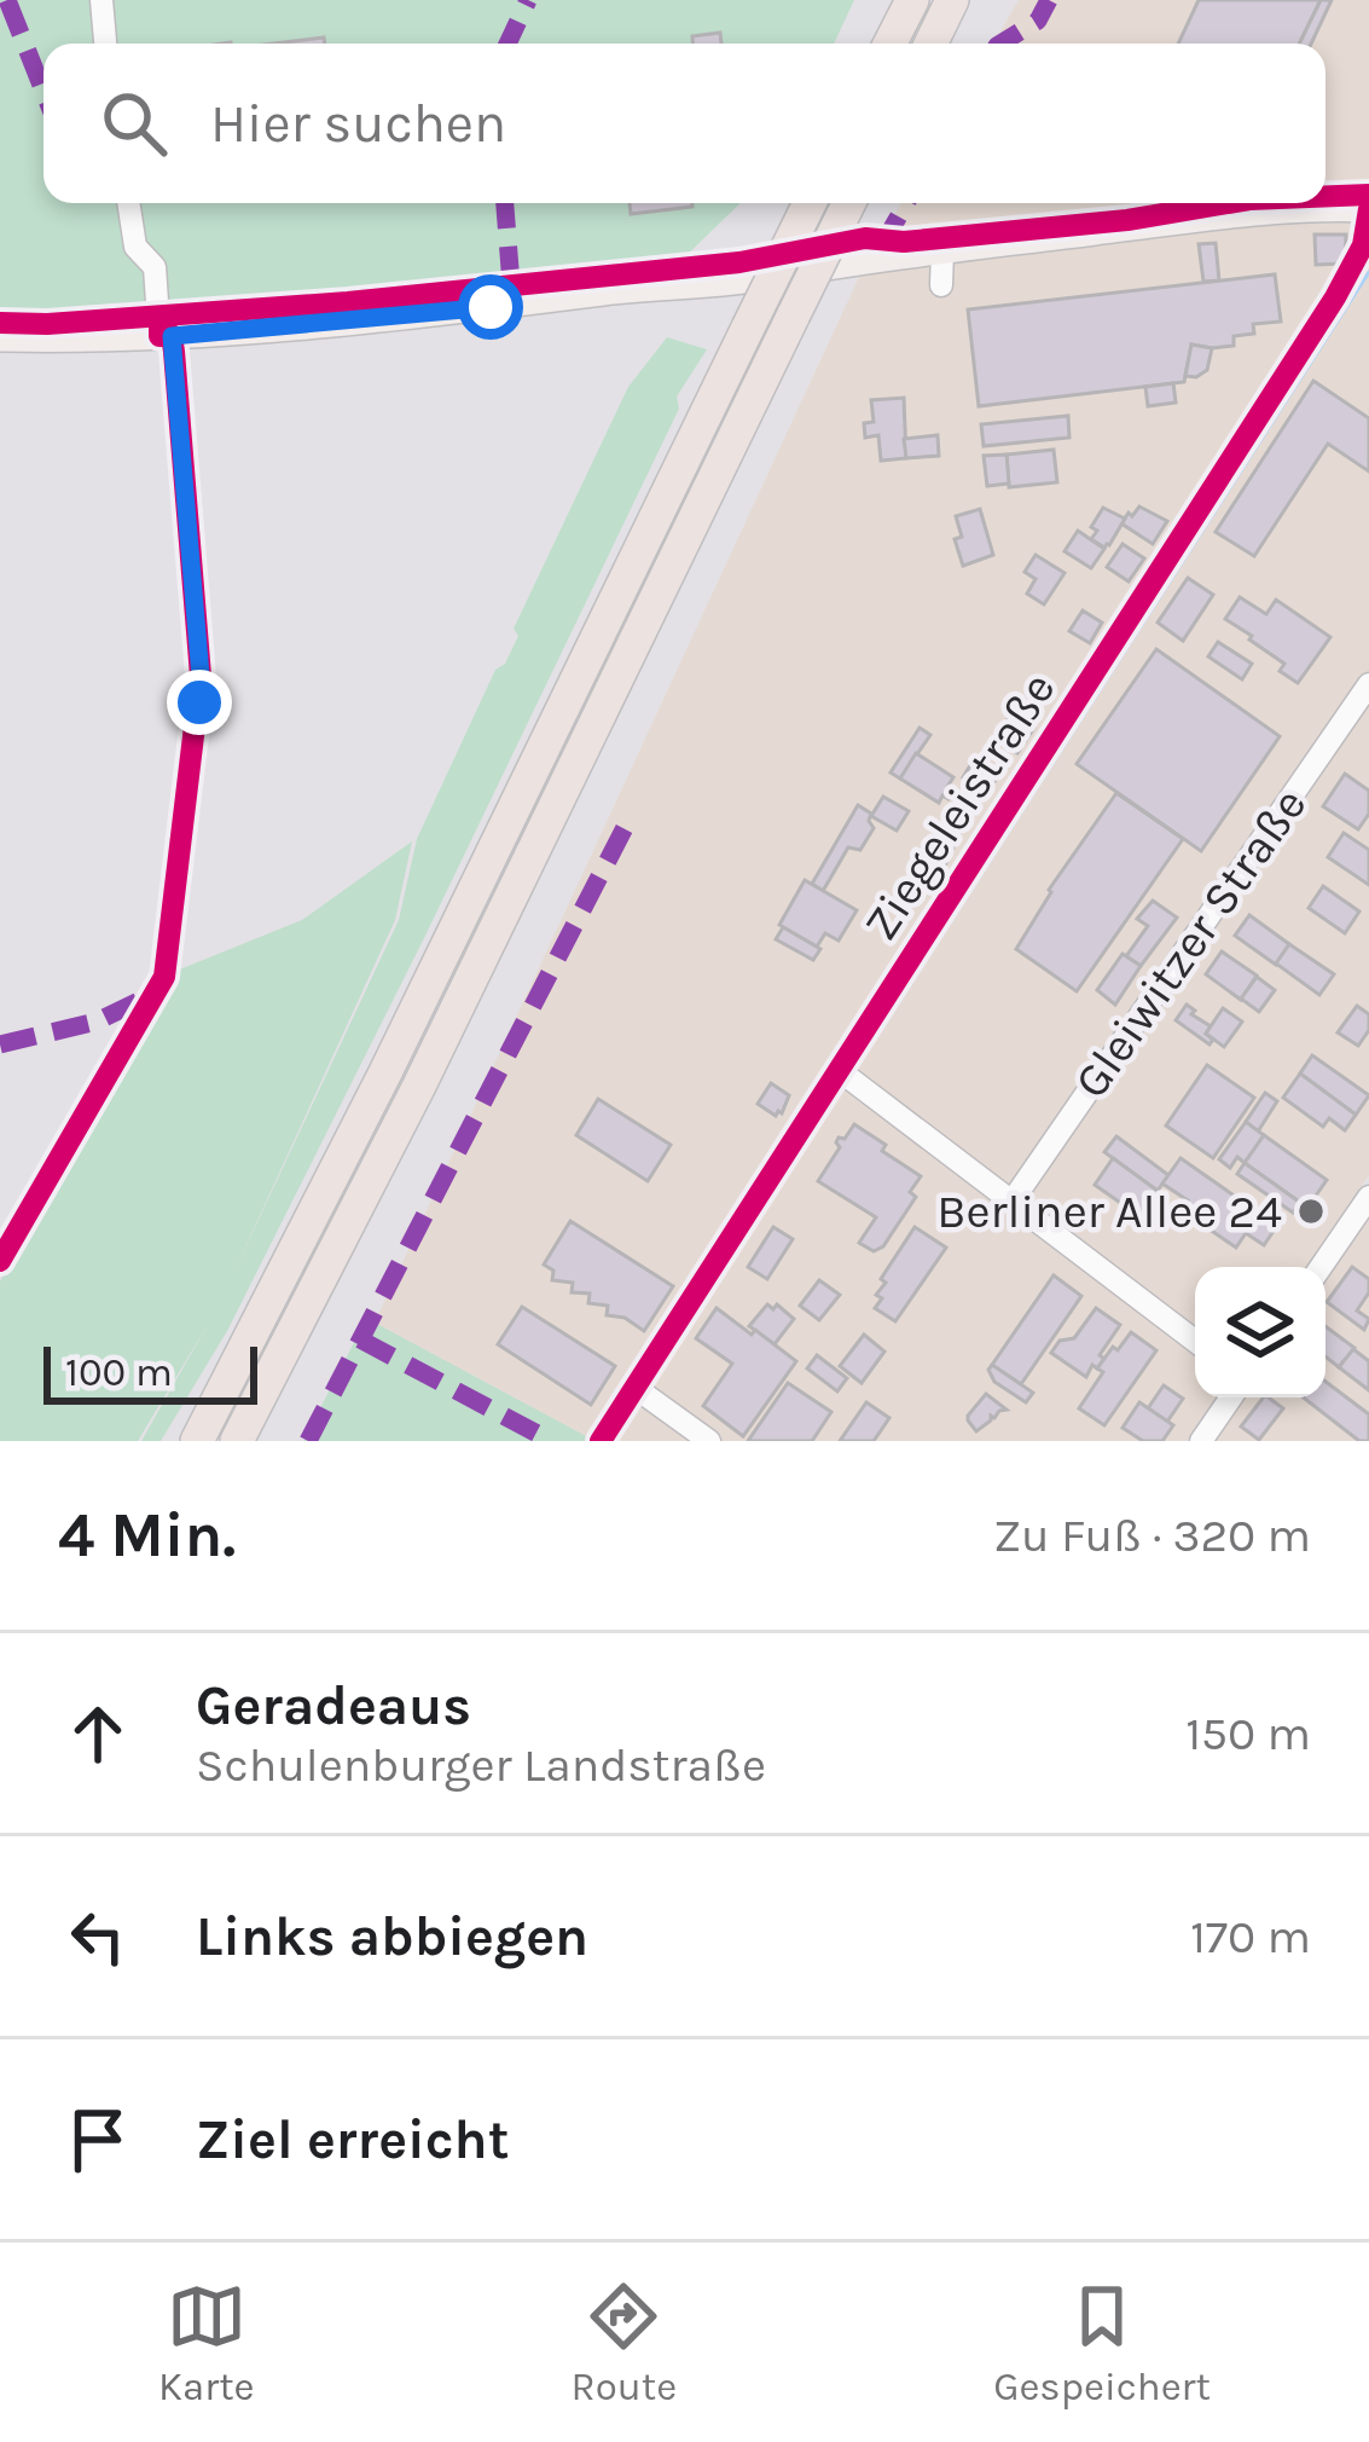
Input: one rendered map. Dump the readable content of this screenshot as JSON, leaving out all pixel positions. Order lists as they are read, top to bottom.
{
  "streets": {
    "street": ["Ziegeleistraße", "Gleiwitzer Straße"]
  },
  "places": ["Berliner Allee 24"],
  "scale_bar": "100 m",
  "page": {
    "search": "Hier suchen",
    "scale": "100 m",
    "heading": ["4 Min.", "Zu Fuß · 320 m"],
    "list": [
      ["Geradeaus", "Schulenburger Landstraße", "150 m"],
      ["Links abbiegen", "170 m"],
      "Ziel erreicht"
    ],
    "nav": ["Karte", "Route", "Gespeichert"]
  }
}
